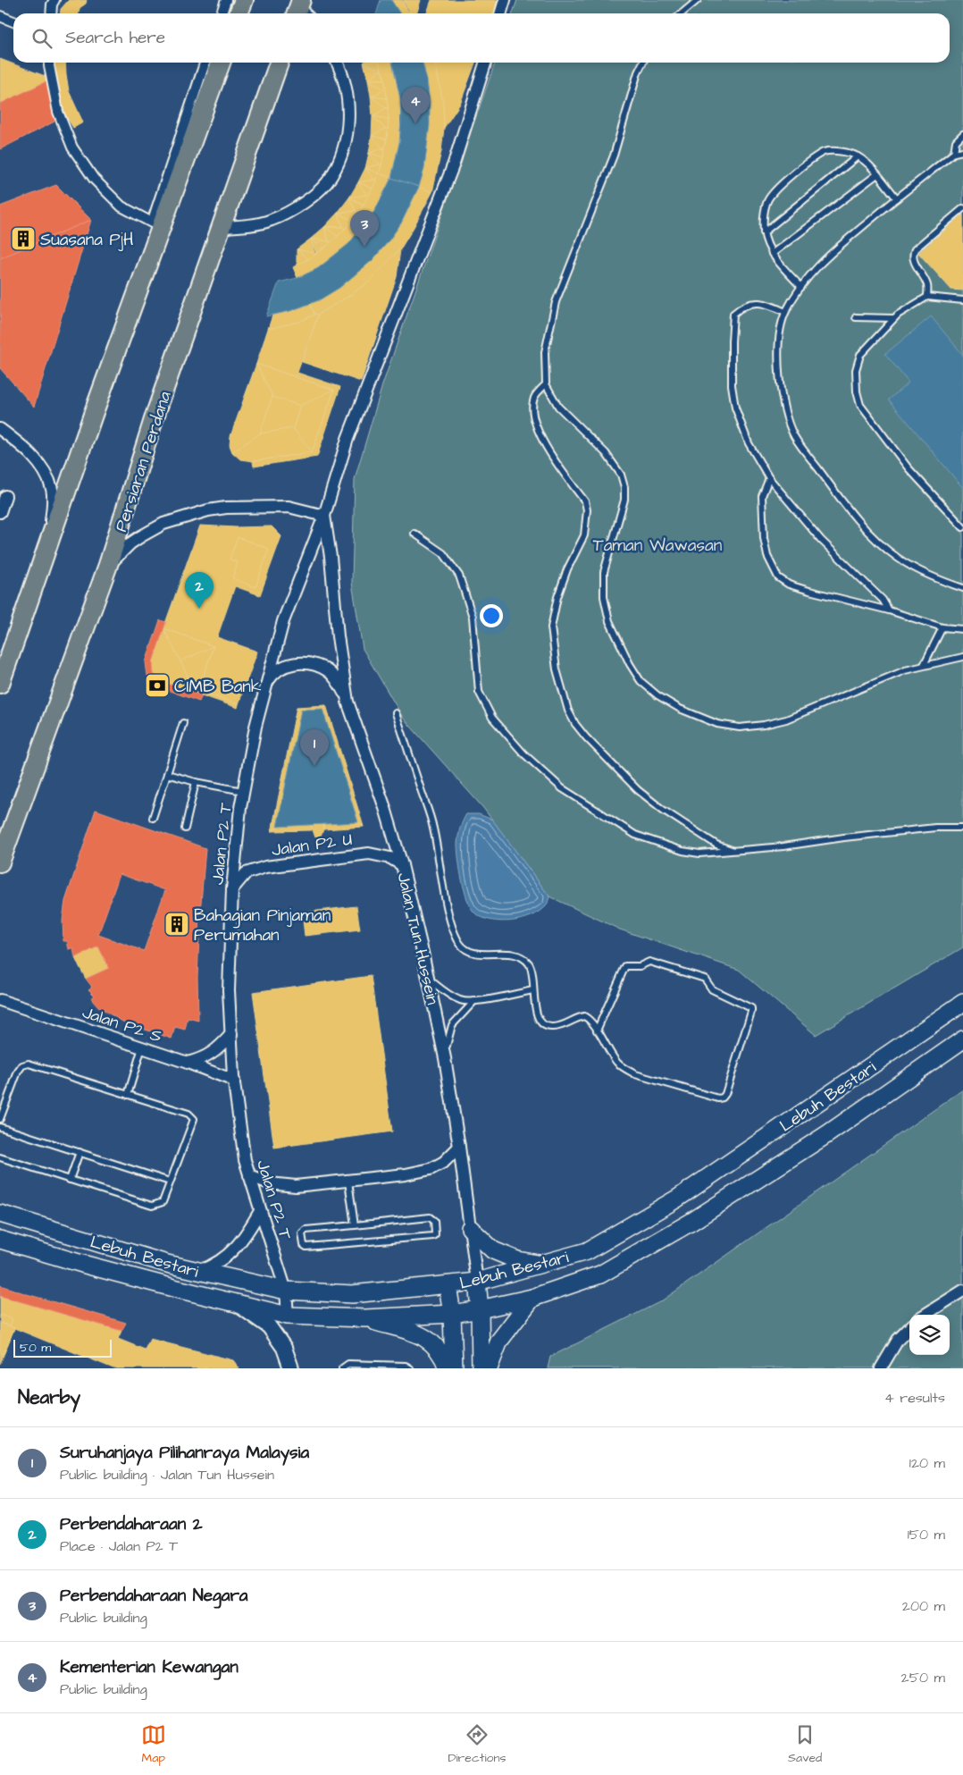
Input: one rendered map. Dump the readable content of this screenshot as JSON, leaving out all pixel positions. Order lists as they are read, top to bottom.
{
  "streets": {
    "main road": ["Persiaran Perdana", "Jalan Tun Hussein", "Lebuh Bestari"],
    "street": ["Jalan P2 T", "Jalan P2 U", "Jalan P2 S"]
  },
  "crossings": [
    ["Jalan P2 T", "Jalan P2 U"],
    ["Jalan P2 T", "Jalan Tun Hussein"],
    ["Jalan P2 T", "Jalan P2 S"],
    ["Jalan P2 T", "Lebuh Bestari"],
    ["Jalan P2 U", "Jalan Tun Hussein"],
    ["Jalan Tun Hussein", "Lebuh Bestari"]
  ],
  "parks": ["Taman Wawasan"],
  "places": {
    "building": ["Suasana PjH", "Bahagian Pinjaman Perumahan"],
    "bank": ["CIMB Bank"]
  },
  "scale_bar": "50 m",
  "page": {
    "search": "Search here",
    "pins": [
      "4",
      "3",
      "2",
      "1"
    ],
    "scale": "50 m",
    "heading": ["Nearby", "4 results"],
    "list": [
      {
        "mark": "1",
        "name": "Suruhanjaya Pilihanraya Malaysia",
        "note": "Public building · Jalan Tun Hussein",
        "value": "120 m"
      },
      {
        "mark": "2",
        "name": "Perbendaharaan 2",
        "note": "Place · Jalan P2 T",
        "value": "150 m"
      },
      {
        "mark": "3",
        "name": "Perbendaharaan Negara",
        "note": "Public building",
        "value": "200 m"
      },
      {
        "mark": "4",
        "name": "Kementerian Kewangan",
        "note": "Public building",
        "value": "250 m"
      }
    ],
    "nav": ["Map", "Directions", "Saved"]
  }
}
